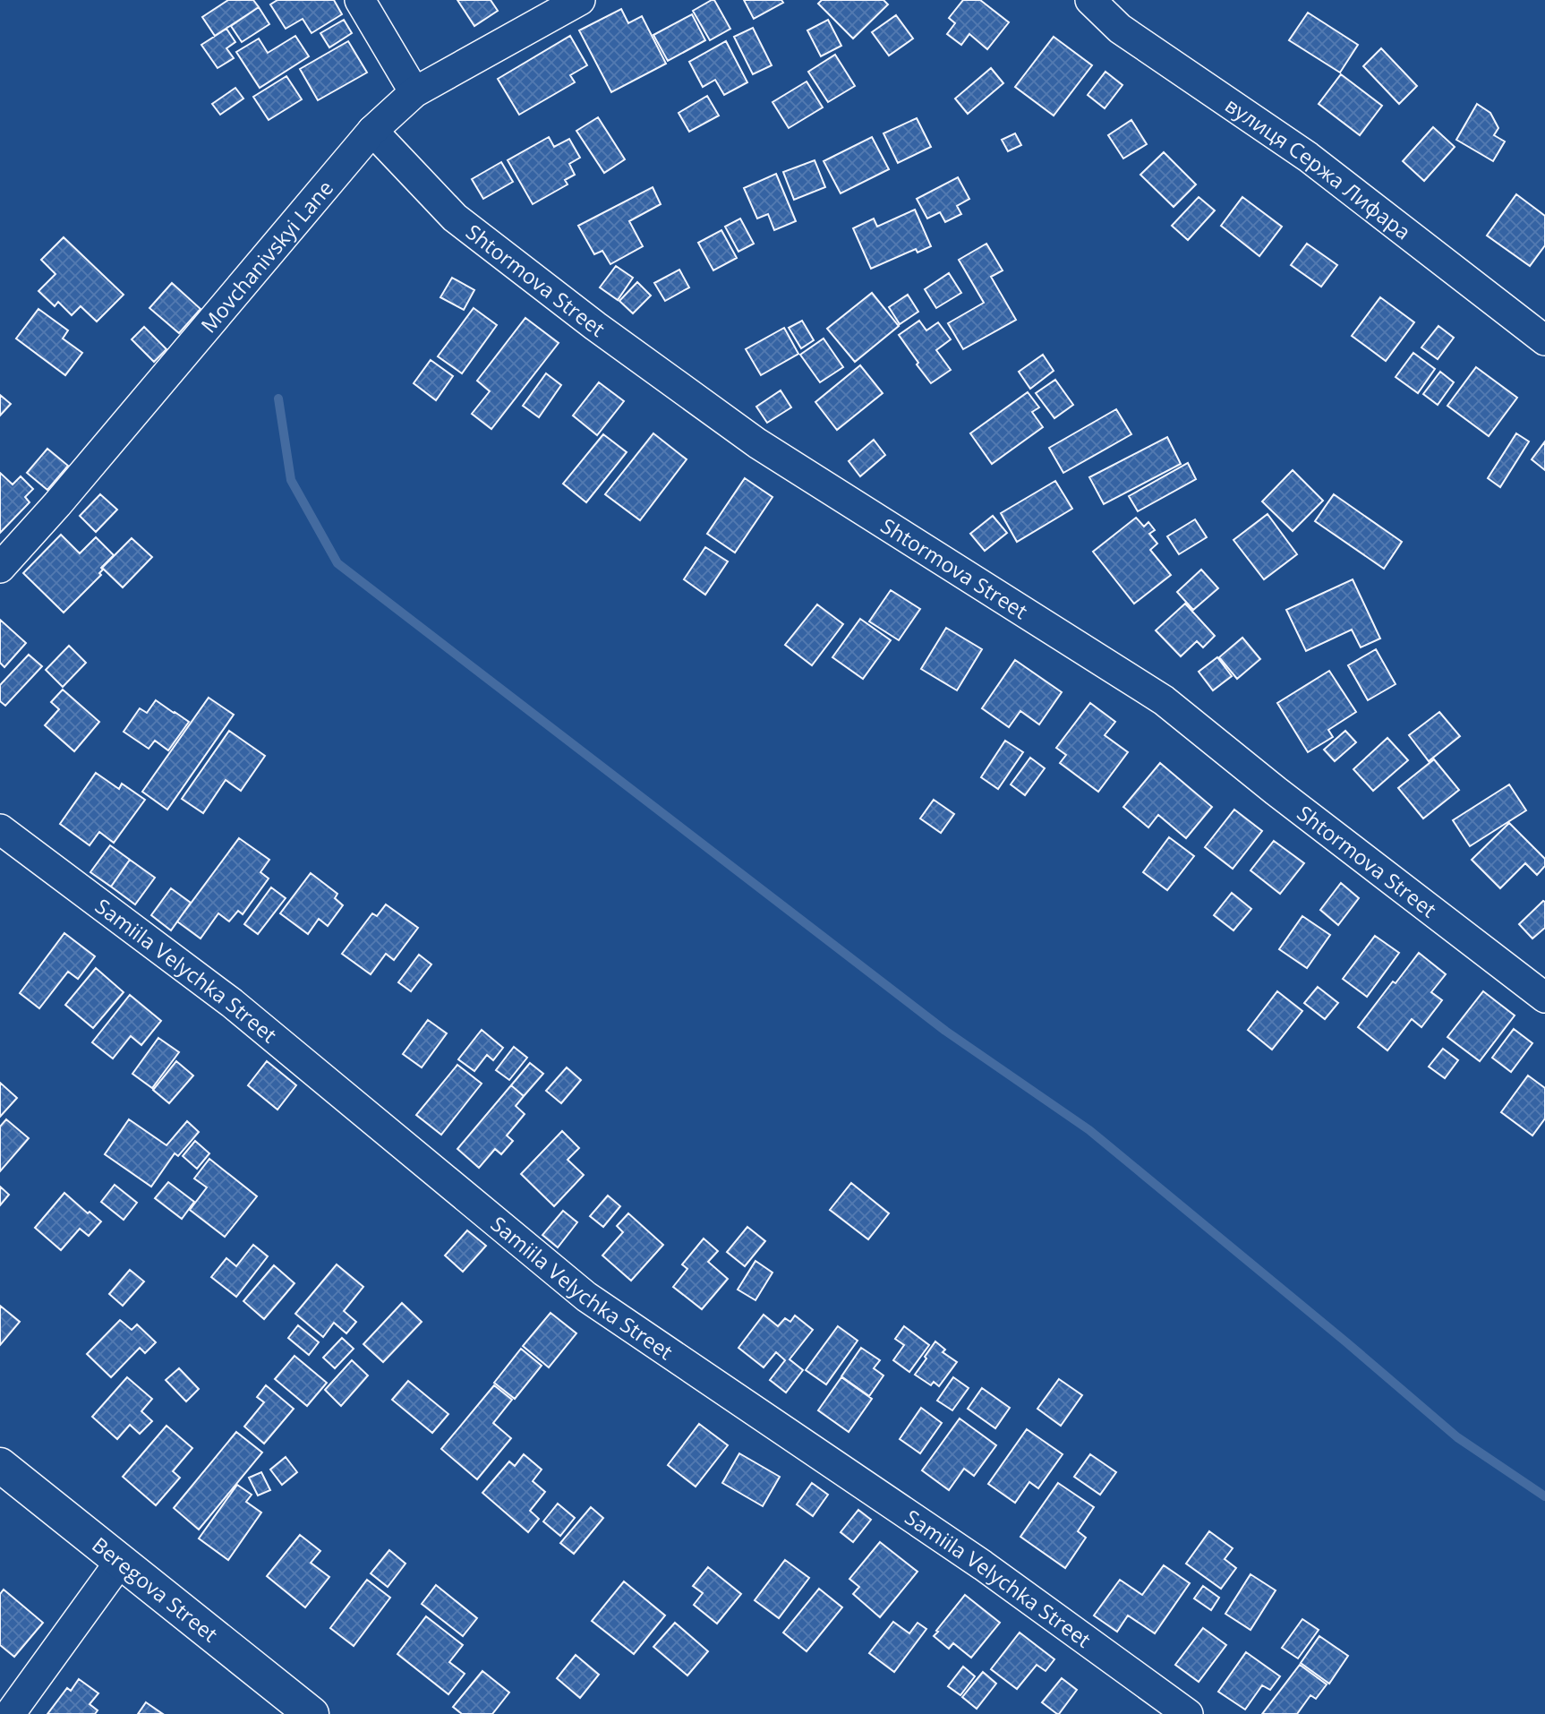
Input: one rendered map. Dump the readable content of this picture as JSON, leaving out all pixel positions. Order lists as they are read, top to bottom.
{
  "streets": {
    "street": [
      "вулиця Сержа Лифара",
      "Movchanivskyi Lane",
      "Shtormova Street",
      "Samiila Velychka Street",
      "Beregova Street"
    ]
  },
  "crossings": [
    ["Movchanivskyi Lane", "Shtormova Street"]
  ]
}
